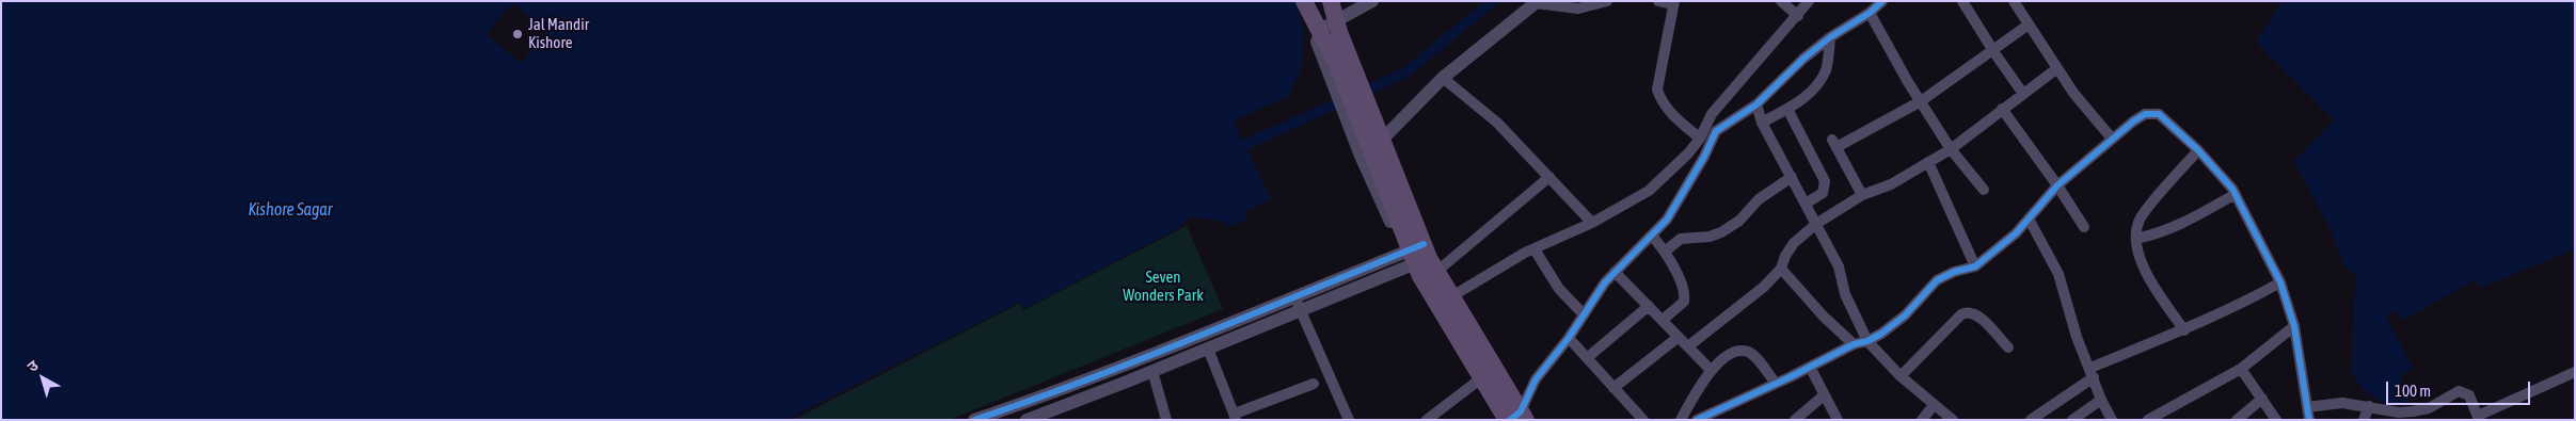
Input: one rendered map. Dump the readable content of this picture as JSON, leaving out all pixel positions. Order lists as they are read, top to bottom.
{
  "water": ["Kishore Sagar"],
  "parks": ["Seven Wonders Park"],
  "places": ["Jal Mandir Kishore"],
  "scale_bar": "100 m",
  "north": "top left"
}
